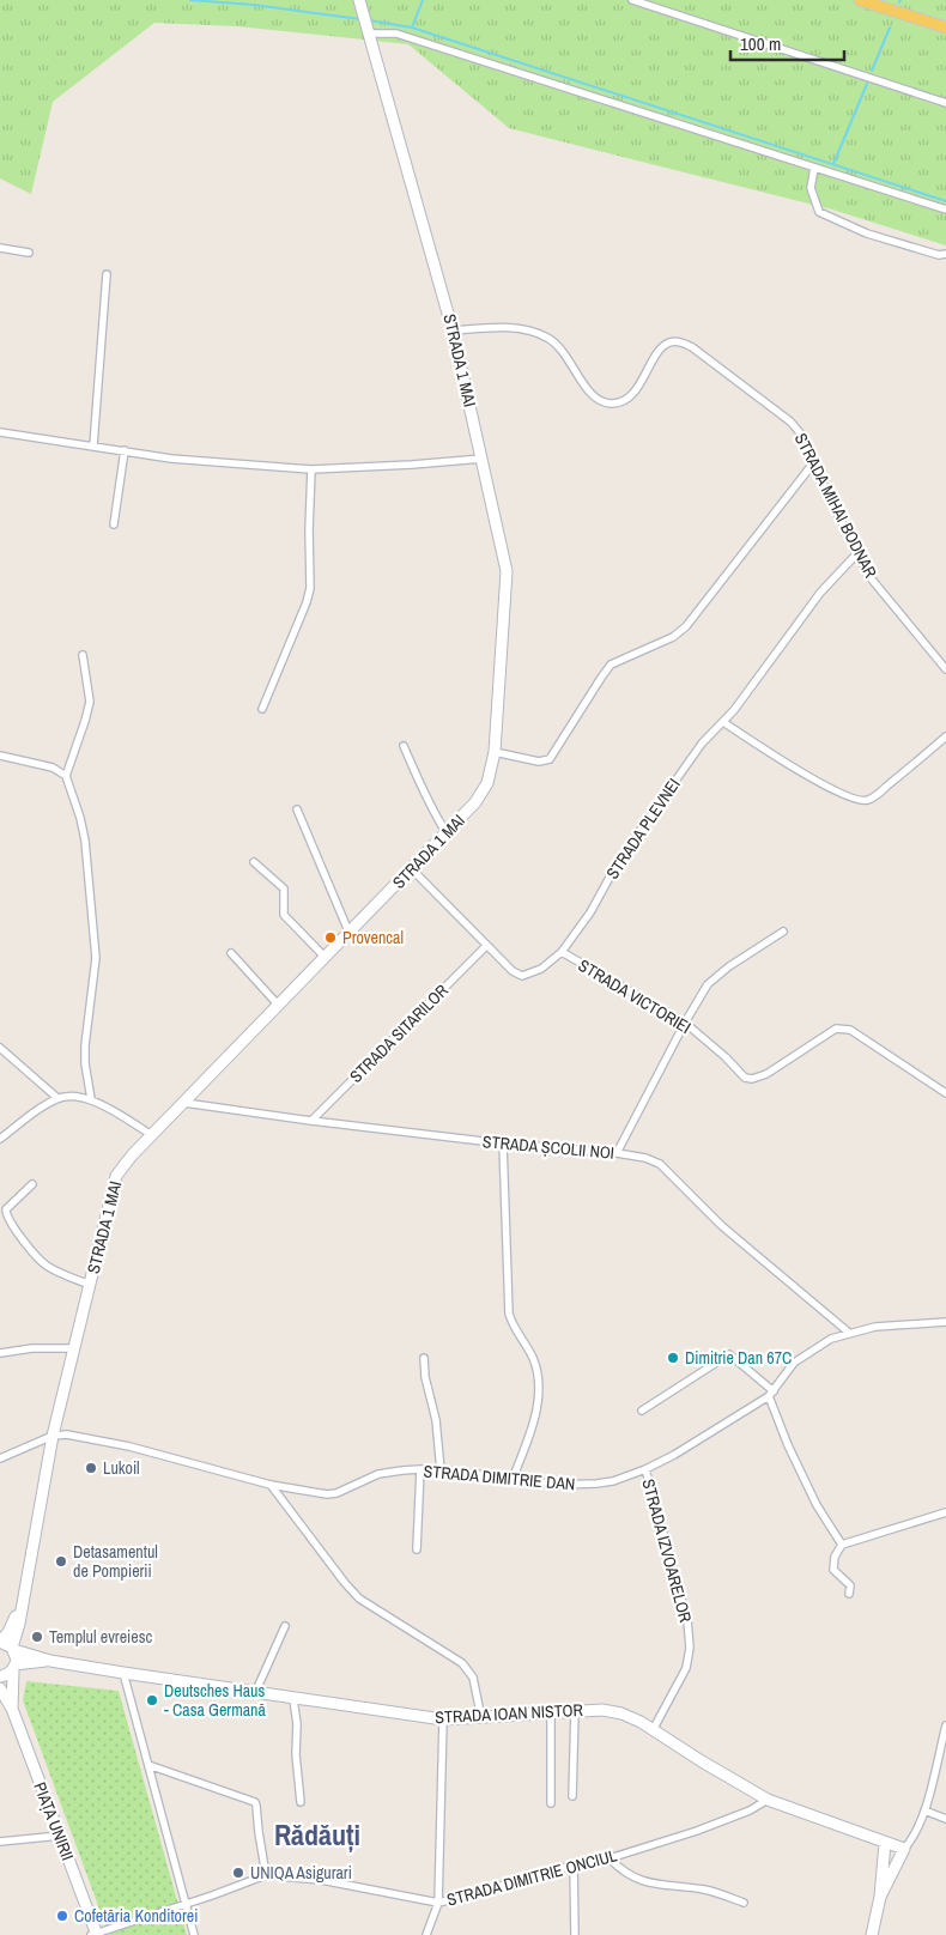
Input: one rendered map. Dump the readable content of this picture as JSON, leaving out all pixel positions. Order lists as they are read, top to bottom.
{
  "streets": {
    "main road": ["STRADA 1 MAI", "STRADA IOAN NISTOR", "PIAȚA UNIRII"],
    "street": [
      "STRADA MIHAI BODNAR",
      "STRADA PLEVNEI",
      "STRADA VICTORIEI",
      "STRADA SITARILOR",
      "STRADA ȘCOLII NOI",
      "STRADA DIMITRIE DAN",
      "STRADA IZVOARELOR",
      "STRADA DIMITRIE ONCIUL"
    ]
  },
  "crossings": [
    ["STRADA 1 MAI", "STRADA MIHAI BODNAR"],
    ["STRADA 1 MAI", "STRADA PLEVNEI"],
    ["STRADA 1 MAI", "STRADA ȘCOLII NOI"],
    ["STRADA 1 MAI", "STRADA DIMITRIE DAN"],
    ["STRADA 1 MAI", "STRADA IOAN NISTOR"],
    ["STRADA 1 MAI", "PIAȚA UNIRII"],
    ["STRADA MIHAI BODNAR", "STRADA PLEVNEI"],
    ["STRADA PLEVNEI", "STRADA VICTORIEI"],
    ["STRADA PLEVNEI", "STRADA SITARILOR"],
    ["STRADA SITARILOR", "STRADA ȘCOLII NOI"],
    ["STRADA ȘCOLII NOI", "STRADA DIMITRIE DAN"],
    ["STRADA DIMITRIE DAN", "STRADA IZVOARELOR"],
    ["STRADA IZVOARELOR", "STRADA IOAN NISTOR"],
    ["STRADA IOAN NISTOR", "PIAȚA UNIRII"],
    ["STRADA IOAN NISTOR", "STRADA DIMITRIE ONCIUL"],
    ["PIAȚA UNIRII", "STRADA DIMITRIE ONCIUL"]
  ],
  "districts": ["Rădăuți"],
  "places": [
    "Provencal",
    "Dimitrie Dan 67C",
    "Lukoil",
    "Detasamentul de Pompierii",
    "Templul evreiesc",
    "Deutsches Haus - Casa Germană",
    "UNIQA Asigurari",
    "Cofetăria Konditorei"
  ],
  "scale_bar": "100 m"
}
